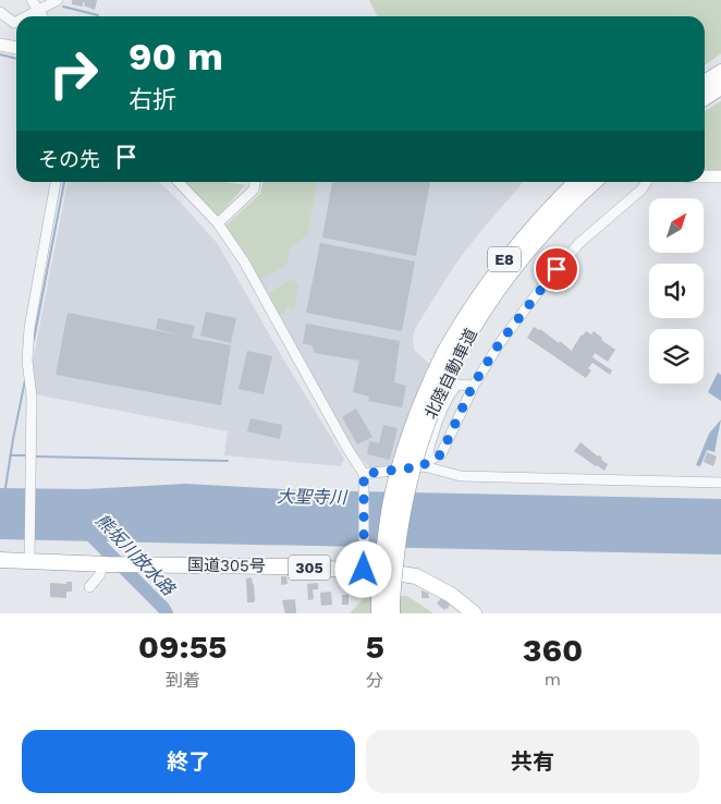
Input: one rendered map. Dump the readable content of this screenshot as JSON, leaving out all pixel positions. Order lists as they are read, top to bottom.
{
  "streets": {
    "highway": [
      "E8",
      "北陸自動車道",
      "国道305号",
      "305"
    ]
  },
  "water": ["大聖寺川", "熊坂川放水路"],
  "north": "top right",
  "page": {
    "turn": ["90 m", "右折"],
    "then": "その先",
    "eta": [
      "09:55",
      "到着",
      "5",
      "分",
      "360",
      "m"
    ],
    "buttons": ["終了", "共有"]
  }
}
